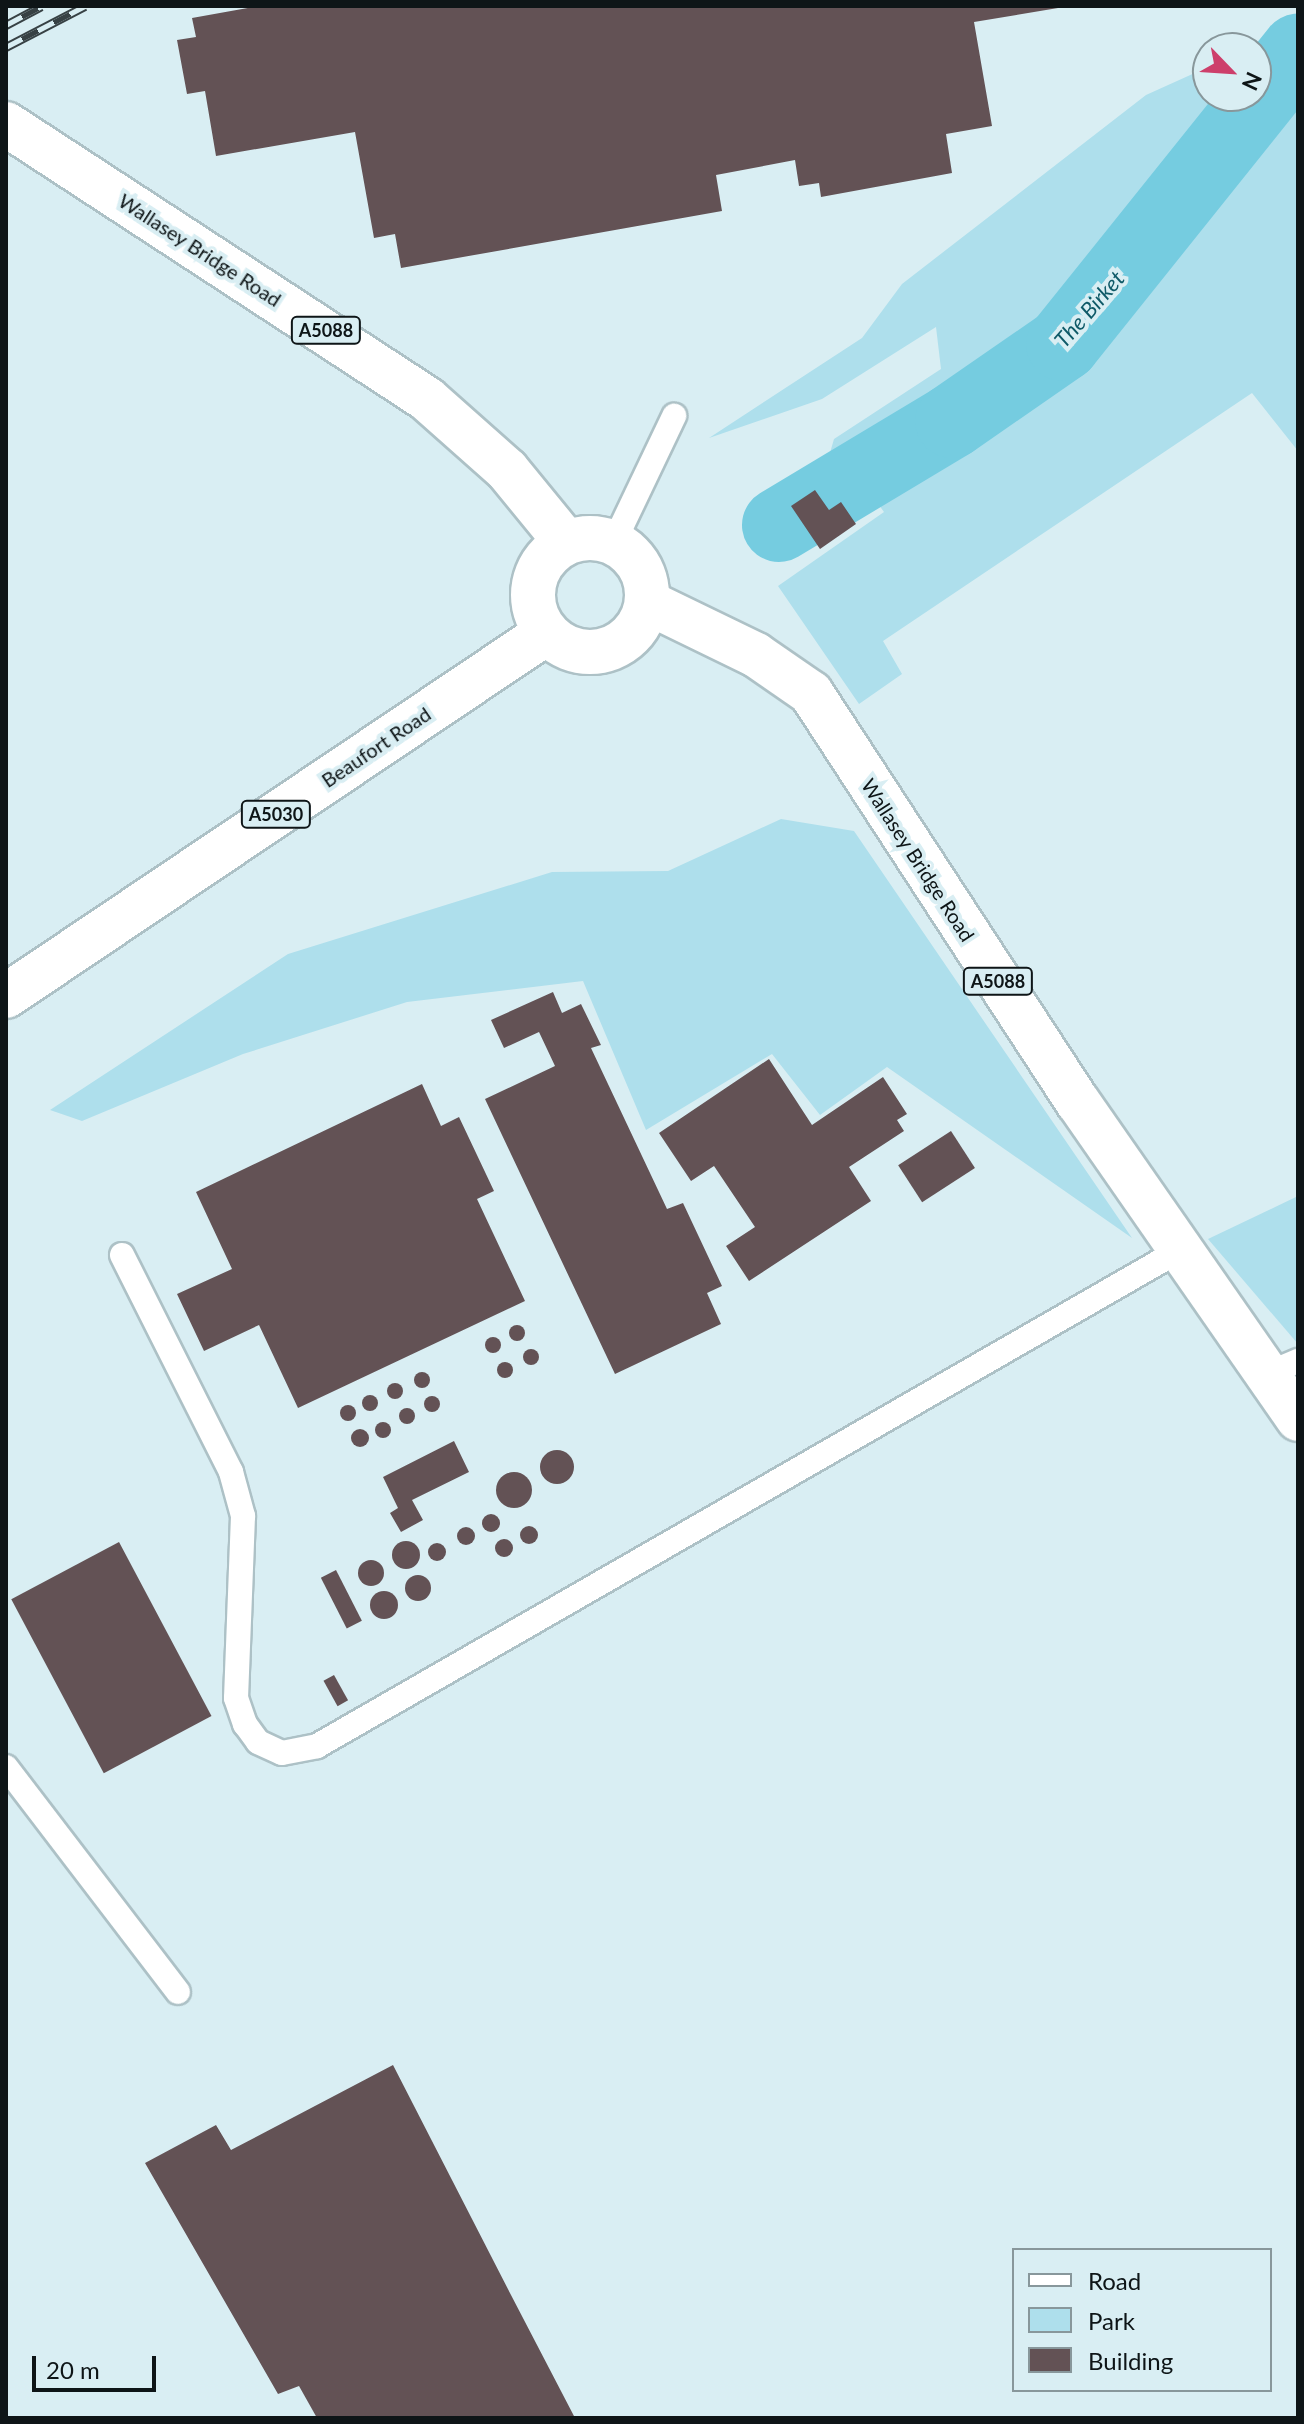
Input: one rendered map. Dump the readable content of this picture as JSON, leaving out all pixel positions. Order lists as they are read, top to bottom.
{
  "streets": {
    "main road": [
      "Wallasey Bridge Road",
      "A5088",
      "Beaufort Road",
      "A5030"
    ]
  },
  "crossings": [
    ["Wallasey Bridge Road", "Beaufort Road"]
  ],
  "water": ["The Birket"],
  "legend": ["Road", "Park", "Building"],
  "scale_bar": "20 m",
  "north": "bottom right"
}
